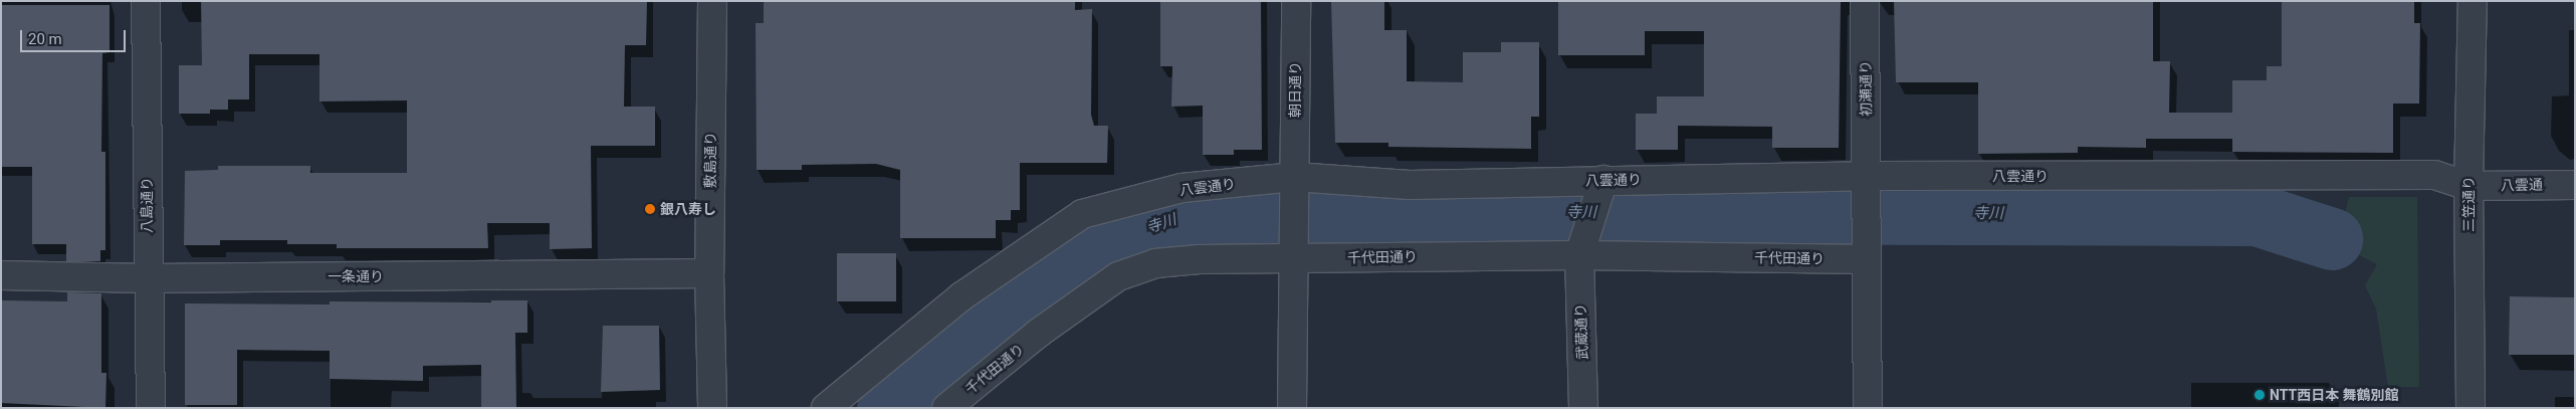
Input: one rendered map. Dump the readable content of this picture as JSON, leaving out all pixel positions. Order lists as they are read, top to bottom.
{
  "streets": {
    "street": [
      "初瀬通り",
      "朝日通り",
      "敷島通り",
      "八雲通り",
      "八雲通",
      "三笠通り",
      "八島通り",
      "千代田通り",
      "一条通り",
      "武蔵通り"
    ]
  },
  "crossings": [
    ["初瀬通り", "八雲通り"],
    ["初瀬通り", "千代田通り"],
    ["朝日通り", "八雲通り"],
    ["朝日通り", "千代田通り"],
    ["敷島通り", "一条通り"],
    ["八雲通り", "八雲通"],
    ["八雲通り", "三笠通り"],
    ["八雲通り", "武蔵通り"],
    ["八雲通", "三笠通り"],
    ["八島通り", "一条通り"],
    ["千代田通り", "武蔵通り"]
  ],
  "water": ["寺川"],
  "places": ["銀八寿し", "NTT西日本 舞鶴別館"],
  "scale_bar": "20 m"
}
